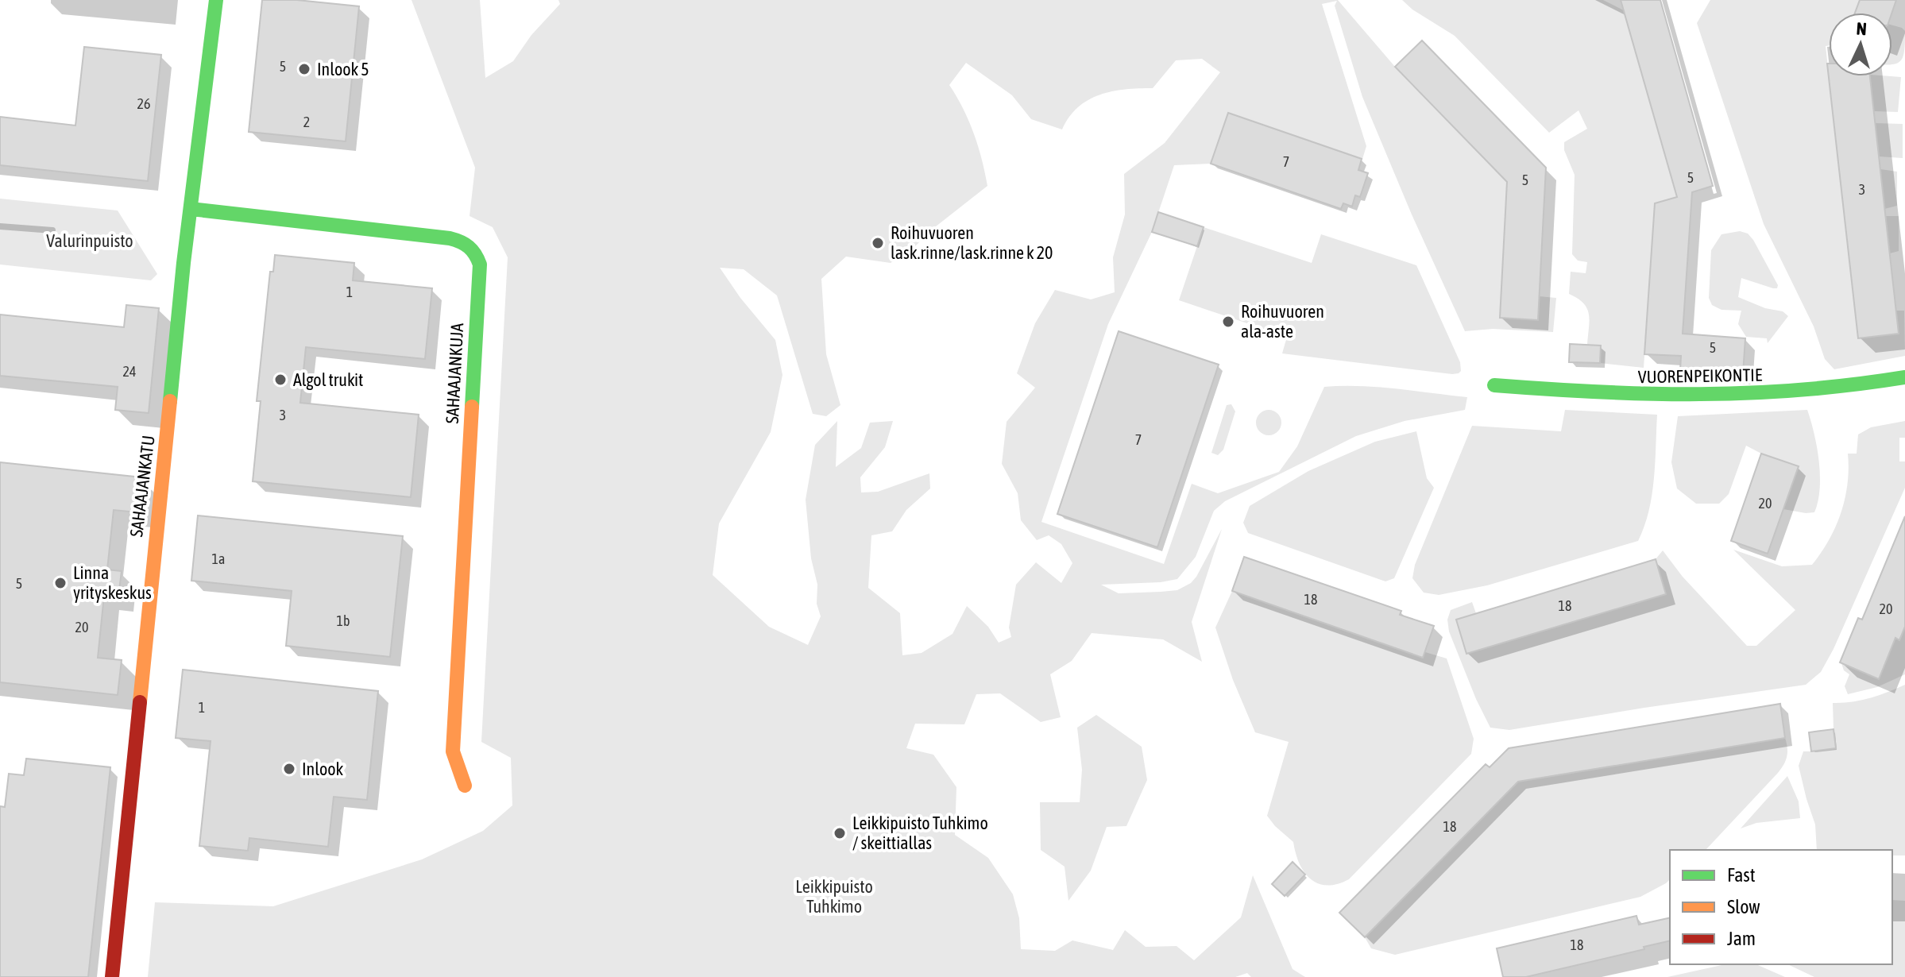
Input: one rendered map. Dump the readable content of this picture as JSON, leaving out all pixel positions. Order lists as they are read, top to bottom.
{
  "streets": {
    "street": ["SAHAAJANKUJA", "VUORENPEIKONTIE", "SAHAAJANKATU"]
  },
  "crossings": [
    ["SAHAAJANKUJA", "SAHAAJANKATU"]
  ],
  "parks": ["Valurinpuisto", "Leikkipuisto Tuhkimo"],
  "places": [
    "Inlook 5",
    "Roihuvuoren lask.rinne/lask.rinne k 20",
    "Roihuvuoren ala-aste",
    "Algol trukit",
    "Linna yrityskeskus",
    "Inlook",
    "Leikkipuisto Tuhkimo / skeittiallas"
  ],
  "house_numbers": [
    "5",
    "26",
    "2",
    "7",
    "5",
    "5",
    "3",
    "1",
    "5",
    "24",
    "3",
    "7",
    "20",
    "1a",
    "5",
    "18",
    "18",
    "20",
    "1b",
    "20",
    "1",
    "18",
    "18"
  ],
  "legend": ["Fast", "Slow", "Jam"],
  "north": "top"
}
